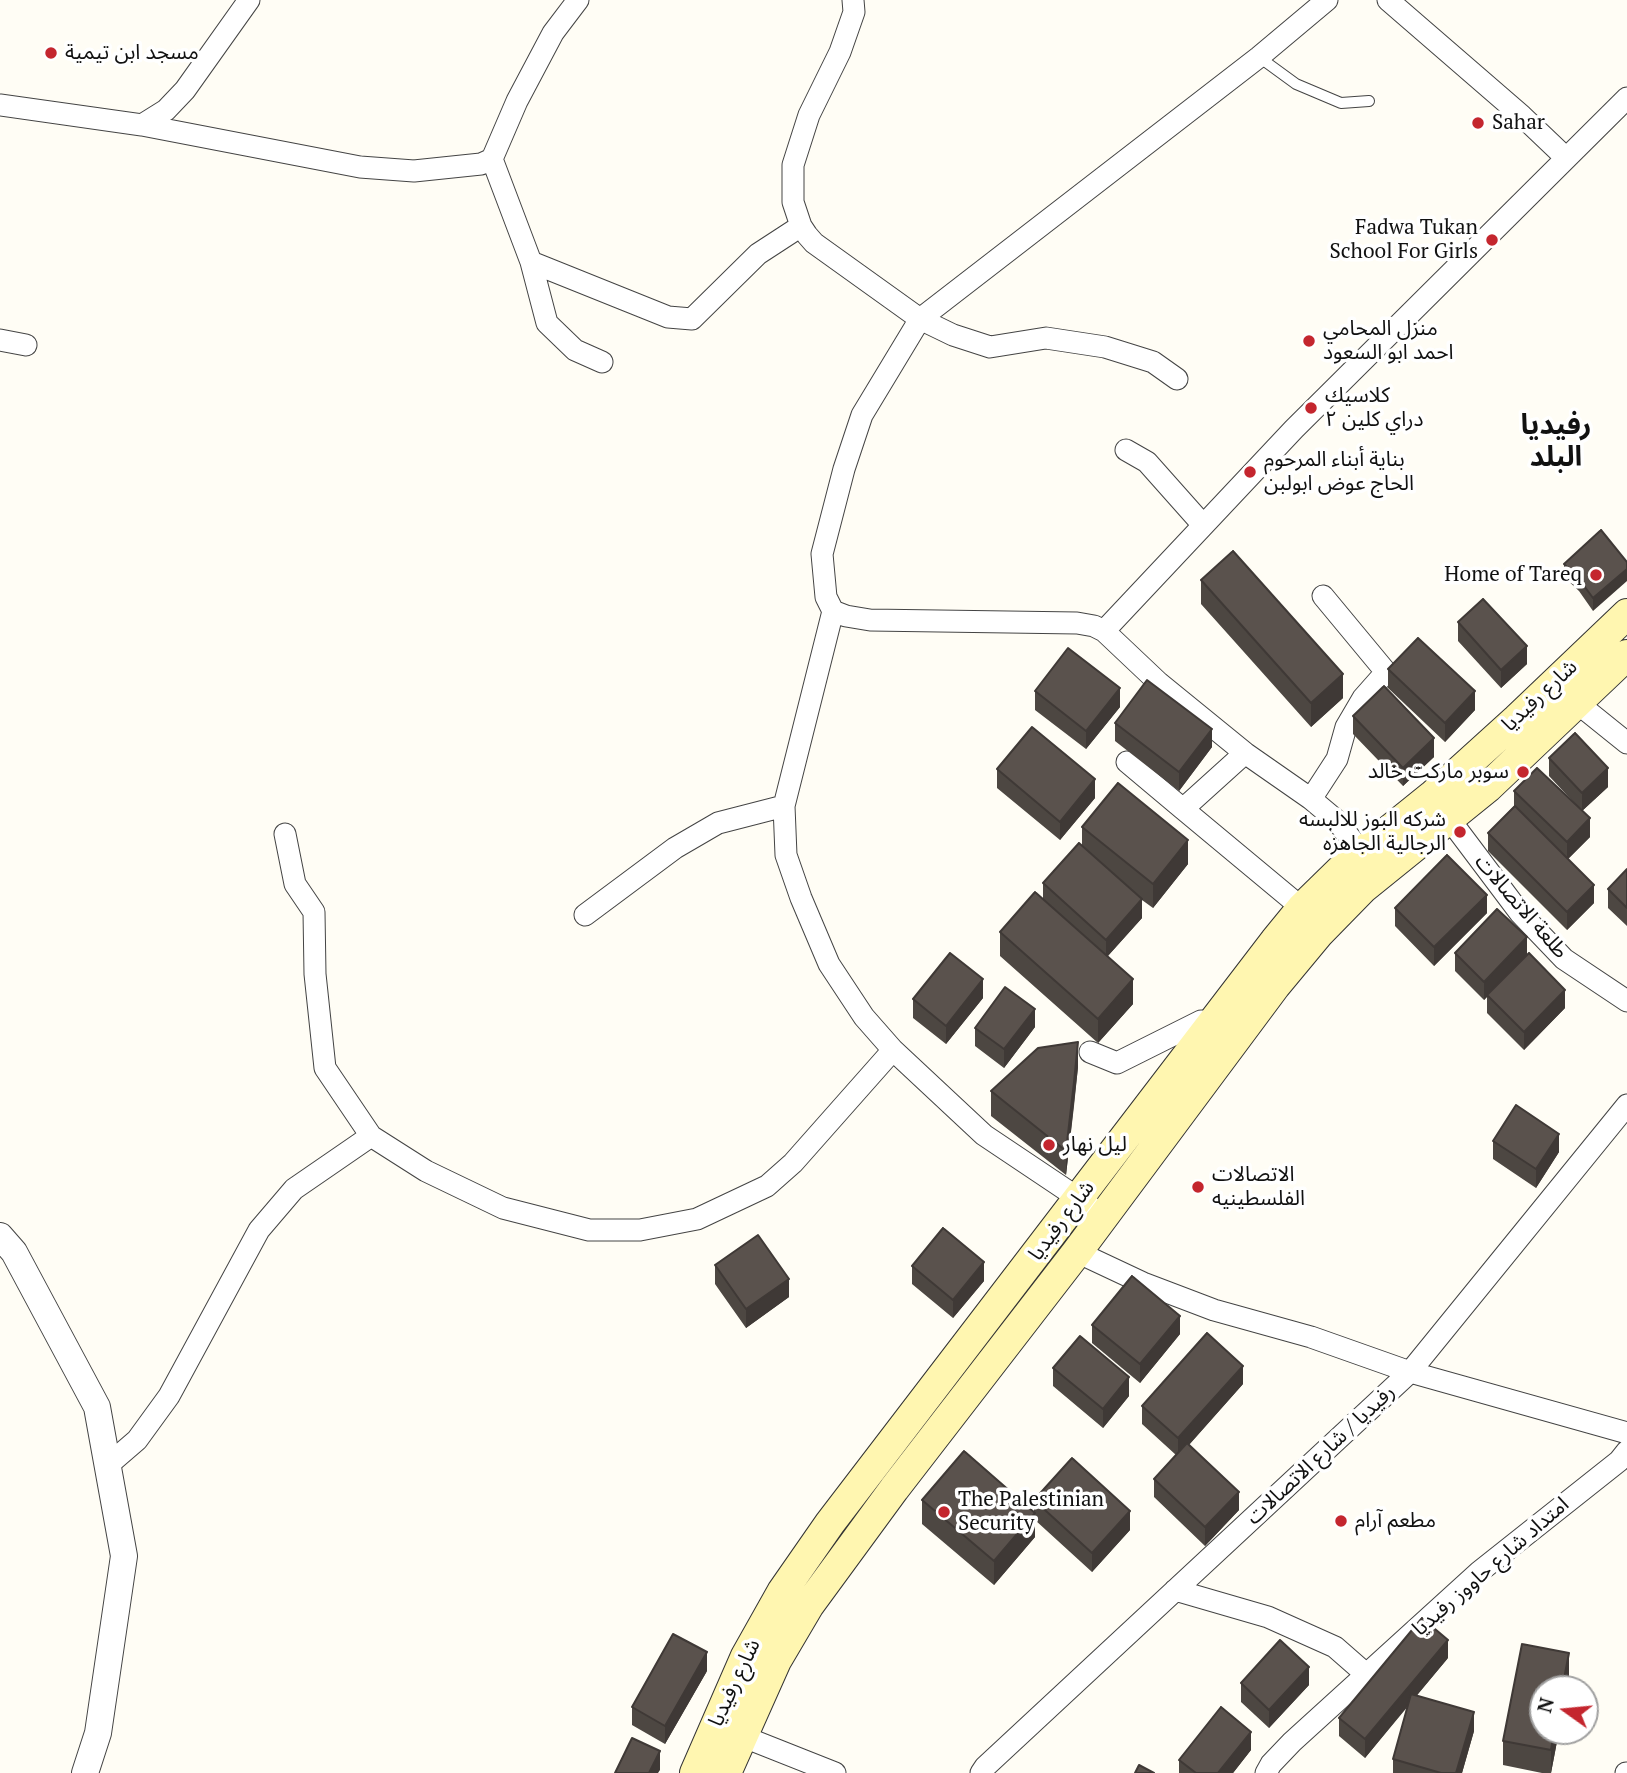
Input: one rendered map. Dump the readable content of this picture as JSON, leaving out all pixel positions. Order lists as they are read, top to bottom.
{
  "streets": {
    "main road": ["شارع رفيديا"],
    "street": ["طلعة الاتصالات", "رفيديا / شارع الاتصالات", "امتداد شارع حاووز رفيديا"]
  },
  "crossings": [
    ["شارع رفيديا", "طلعة الاتصالات"]
  ],
  "districts": ["رفيديا البلد"],
  "places": [
    "مسجد ابن تيمية",
    "Sahar",
    "Fadwa Tukan School For Girls",
    "منزل المحامي احمد ابو السعود",
    "كلاسيك دراي كلين ٢",
    "بناية أبناء المرحوم الحاج عوض ابولبن",
    "Home of Tareq",
    "سوبر مارکت خالد",
    "شركه البوز للالبسه الرجالية الجاهزه",
    "ليل نهار",
    "الاتصالات الفلسطينيه",
    "The Palestinian Security",
    "مطعم آرام"
  ],
  "north": "left"
}
